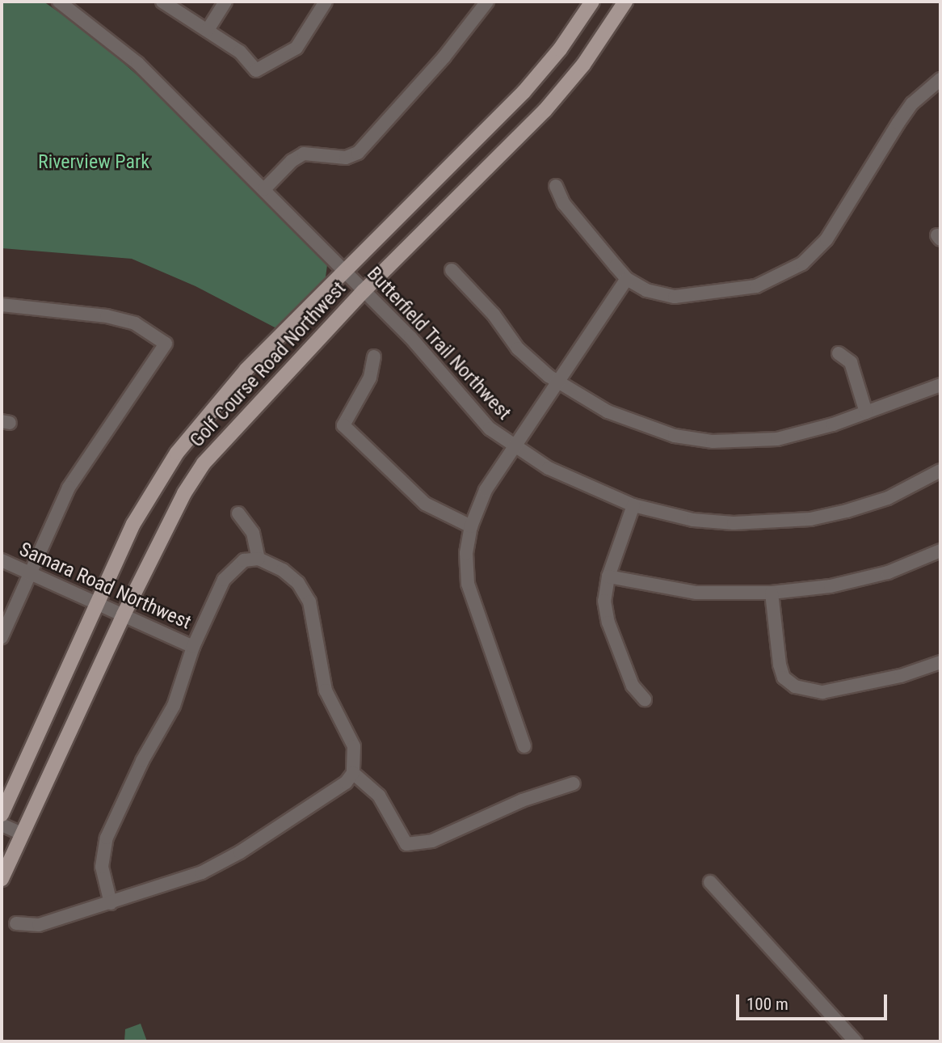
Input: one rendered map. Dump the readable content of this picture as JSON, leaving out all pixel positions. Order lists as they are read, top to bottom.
{
  "streets": {
    "main road": ["Golf Course Road Northwest"],
    "street": ["Butterfield Trail Northwest", "Samara Road Northwest"]
  },
  "crossings": [
    ["Butterfield Trail Northwest", "Golf Course Road Northwest"],
    ["Golf Course Road Northwest", "Samara Road Northwest"]
  ],
  "parks": ["Riverview Park"],
  "scale_bar": "100 m"
}
